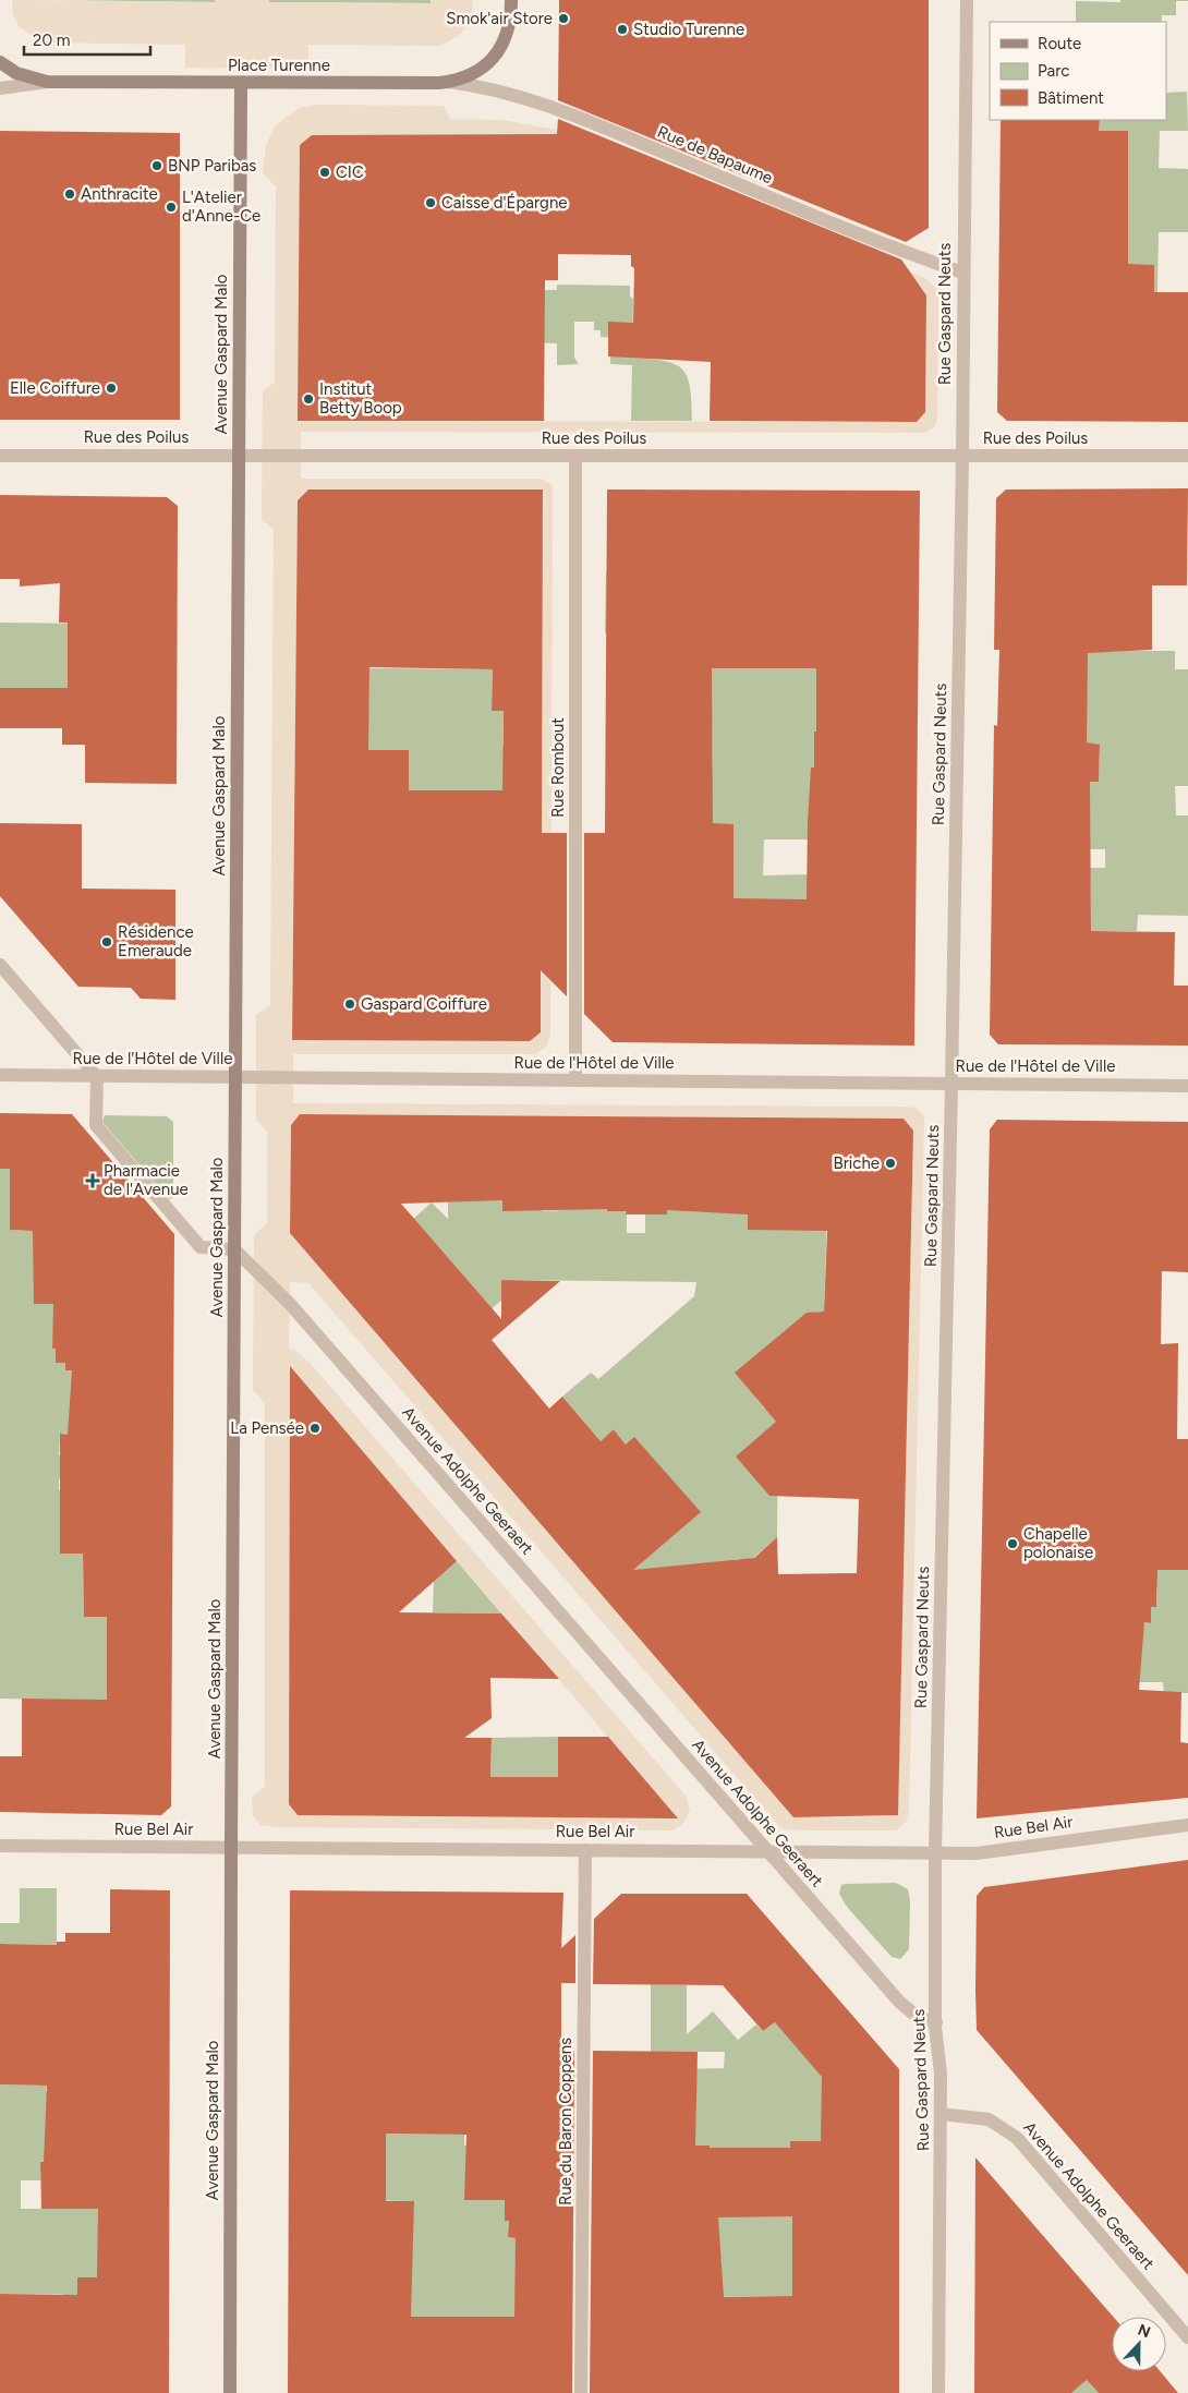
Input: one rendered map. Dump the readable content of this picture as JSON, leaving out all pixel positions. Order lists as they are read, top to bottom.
{
  "streets": {
    "street": [
      "Place Turenne",
      "Rue de Bapaume",
      "Rue Gaspard Neuts",
      "Avenue Gaspard Malo",
      "Rue des Poilus",
      "Rue Rombout",
      "Rue de l'Hôtel de Ville",
      "Avenue Adolphe Geeraert",
      "Rue Bel Air",
      "Rue du Baron Coppens"
    ]
  },
  "crossings": [
    ["Place Turenne", "Rue de Bapaume"],
    ["Place Turenne", "Avenue Gaspard Malo"],
    ["Rue de Bapaume", "Rue Gaspard Neuts"],
    ["Rue Gaspard Neuts", "Rue des Poilus"],
    ["Rue Gaspard Neuts", "Rue de l'Hôtel de Ville"],
    ["Rue Gaspard Neuts", "Avenue Adolphe Geeraert"],
    ["Rue Gaspard Neuts", "Rue Bel Air"],
    ["Avenue Gaspard Malo", "Rue des Poilus"],
    ["Avenue Gaspard Malo", "Rue de l'Hôtel de Ville"],
    ["Avenue Gaspard Malo", "Avenue Adolphe Geeraert"],
    ["Avenue Gaspard Malo", "Rue Bel Air"],
    ["Rue des Poilus", "Rue Rombout"],
    ["Rue Rombout", "Rue de l'Hôtel de Ville"],
    ["Avenue Adolphe Geeraert", "Rue Bel Air"],
    ["Rue Bel Air", "Rue du Baron Coppens"]
  ],
  "places": {
    "other": [
      "Smok'air Store",
      "Studio Turenne",
      "BNP Paribas",
      "CIC",
      "Anthracite",
      "Caisse d'Épargne",
      "L'Atelier d'Anne-Ce",
      "Elle Coiffure",
      "Institut Betty Boop",
      "Résidence Emeraude",
      "Gaspard Coiffure",
      "Briche",
      "La Pensée",
      "Chapelle polonaise"
    ],
    "health": ["Pharmacie de l'Avenue"]
  },
  "legend": ["Route", "Parc", "Bâtiment"],
  "scale_bar": "20 m",
  "north": "top"
}
